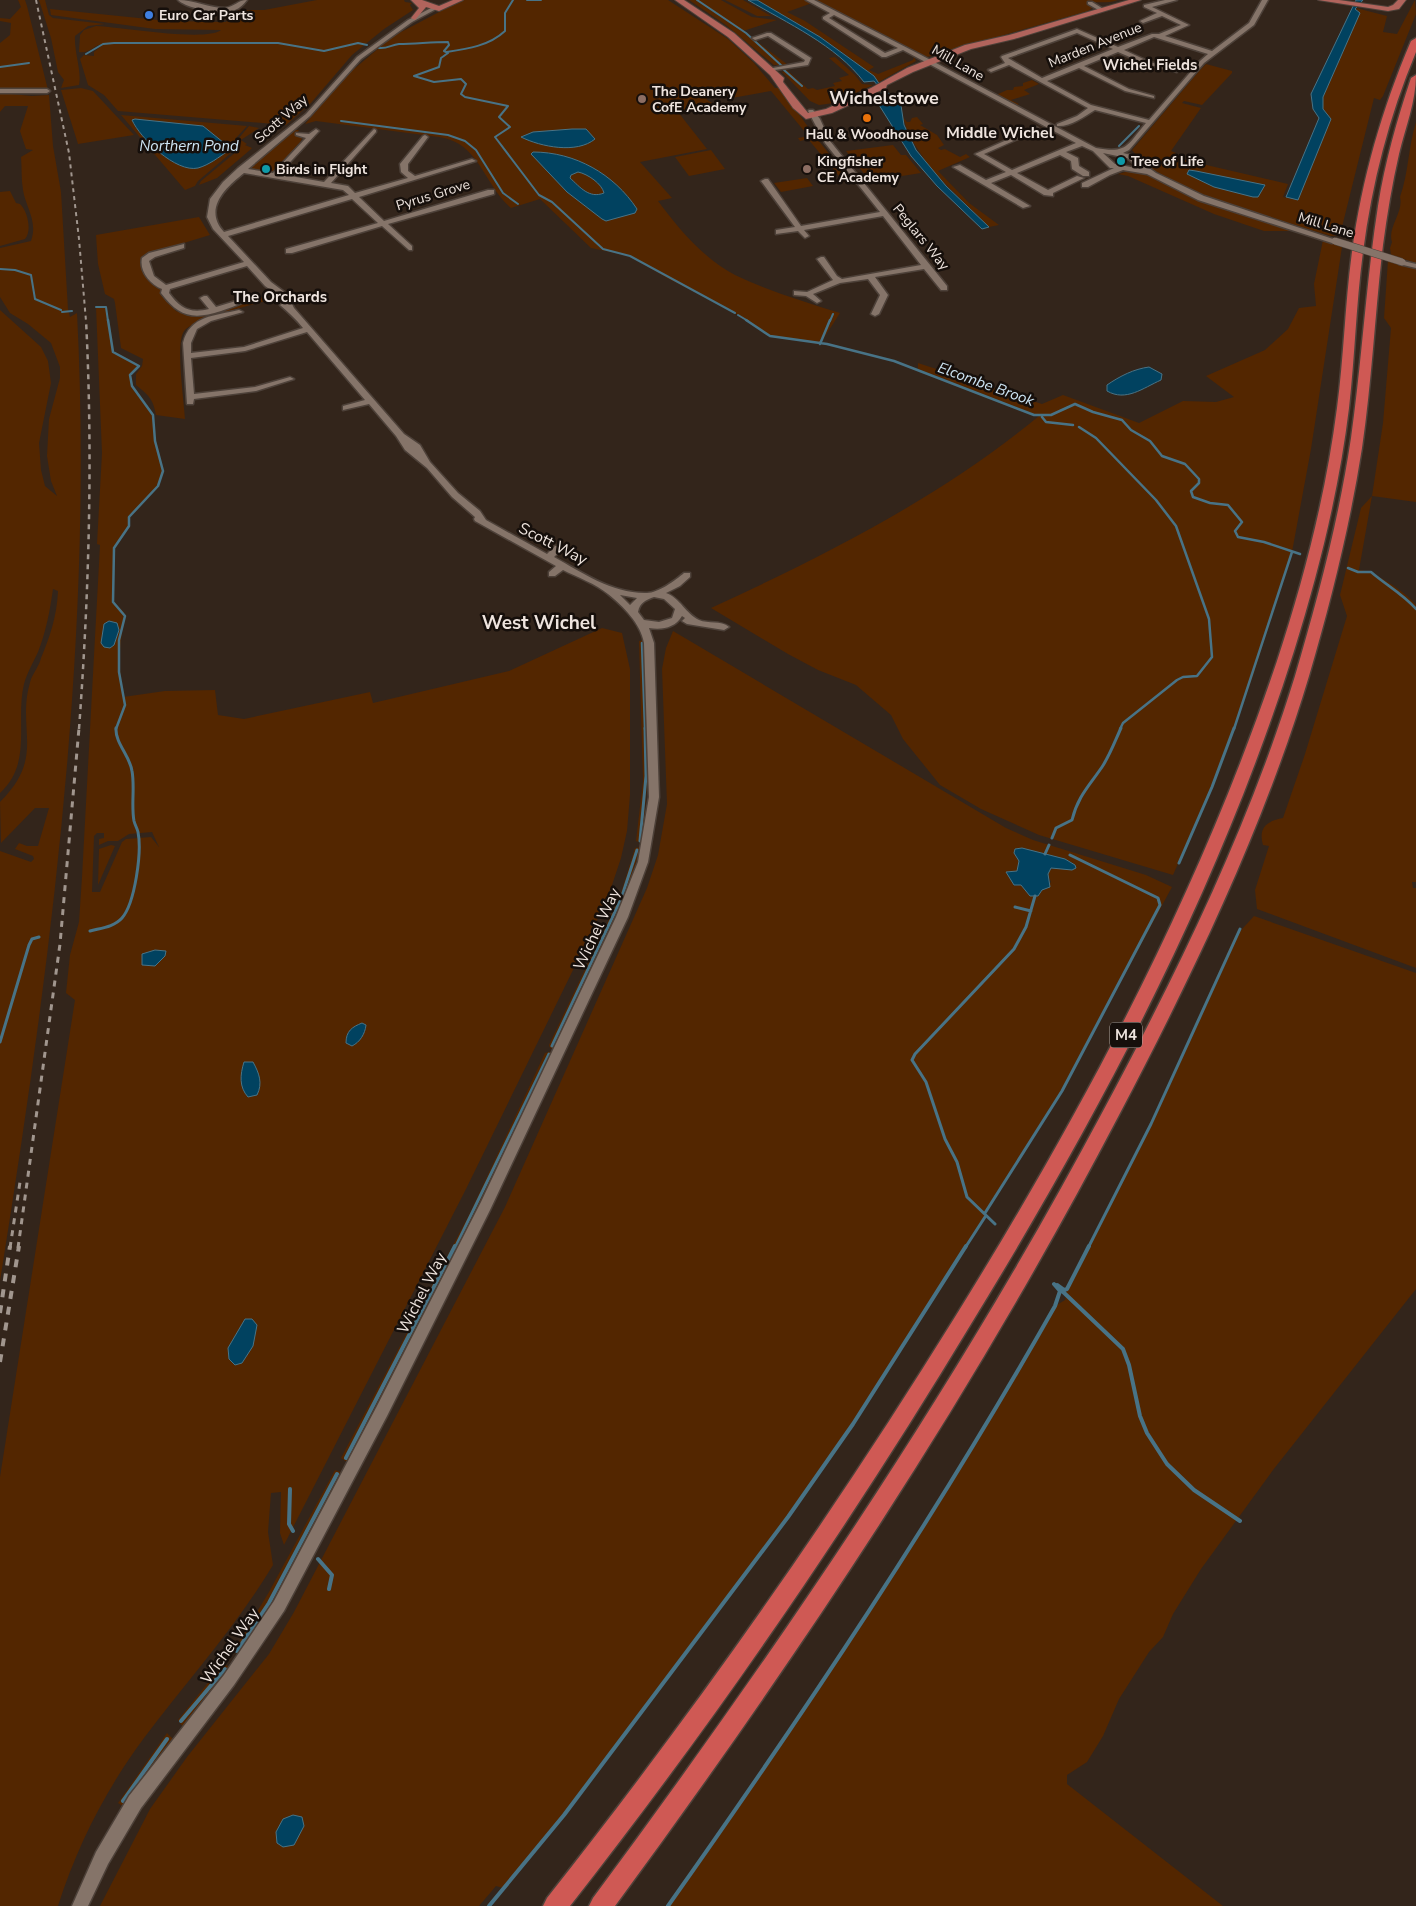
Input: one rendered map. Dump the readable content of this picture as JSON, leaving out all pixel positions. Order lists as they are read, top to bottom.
{
  "streets": {
    "highway": ["M4"],
    "main road": ["Peglars Way"],
    "street": [
      "Marden Avenue",
      "Mill Lane",
      "Scott Way",
      "Pyrus Grove",
      "Wichel Way"
    ]
  },
  "crossings": [
    ["Scott Way", "Wichel Way"]
  ],
  "districts": [
    "Wichel Fields",
    "Wichelstowe",
    "Middle Wichel",
    "The Orchards",
    "West Wichel"
  ],
  "water": ["Northern Pond", "Elcombe Brook"],
  "places": [
    "Euro Car Parts",
    "The Deanery CofE Academy",
    "Hall & Woodhouse",
    "Tree of Life",
    "Birds in Flight",
    "Kingfisher CE Academy"
  ]
}
